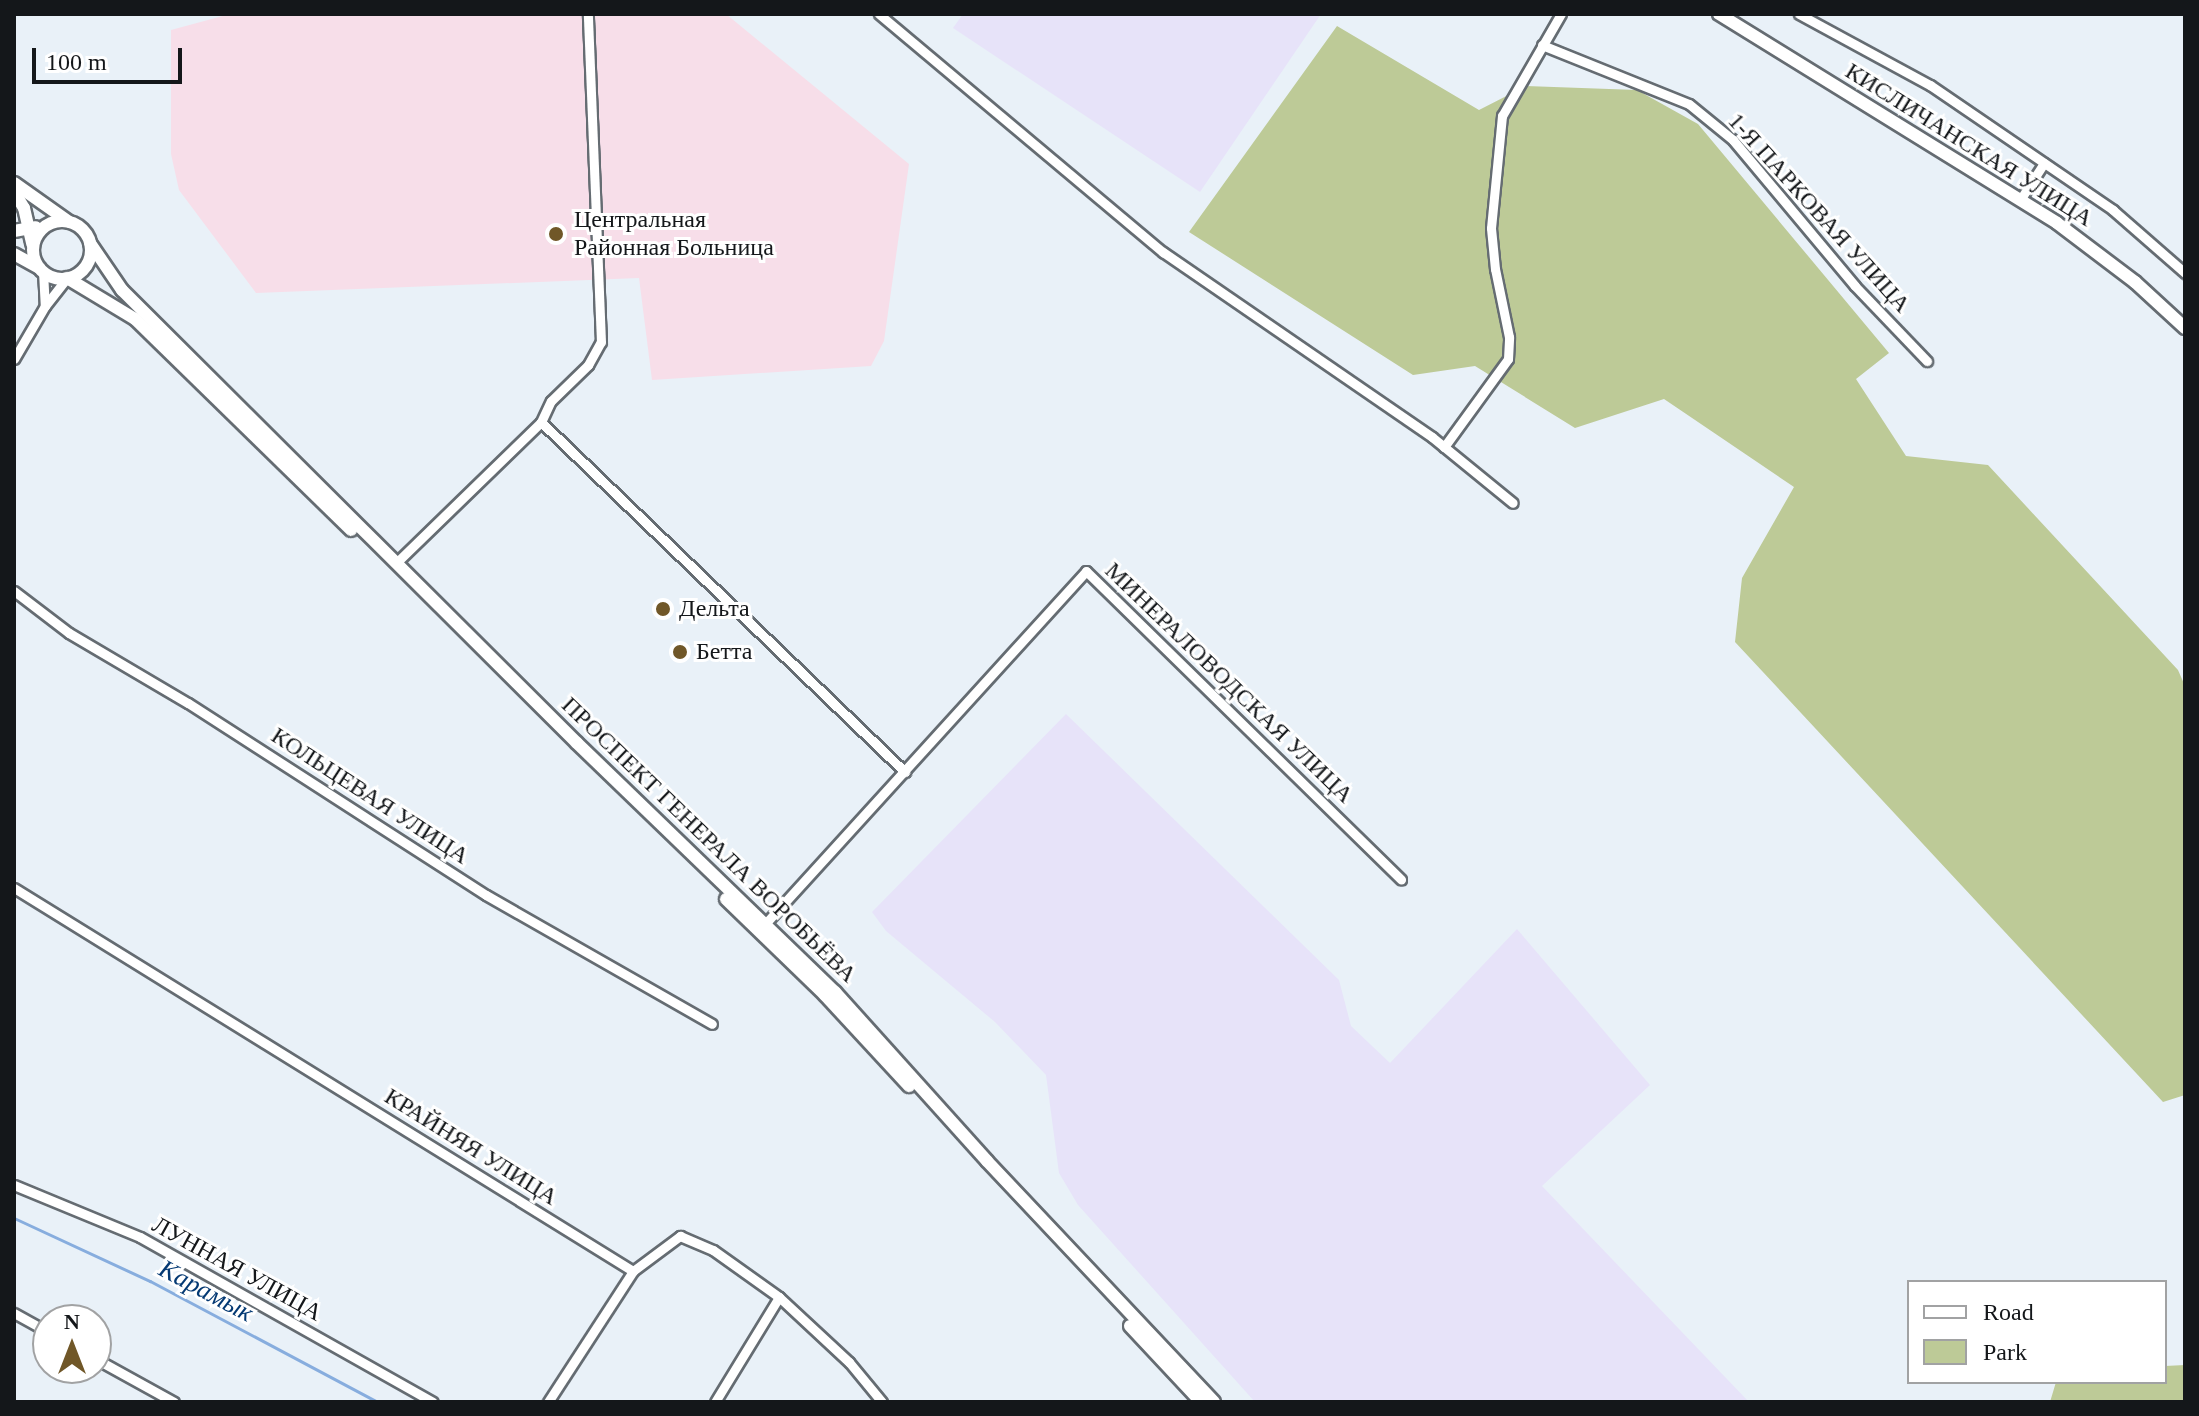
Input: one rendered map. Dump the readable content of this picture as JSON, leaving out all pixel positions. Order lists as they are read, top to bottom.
{
  "streets": {
    "main road": ["КИСЛИЧАНСКАЯ УЛИЦА", "ПРОСПЕКТ ГЕНЕРАЛА ВОРОБЬЁВА"],
    "street": [
      "1-Я ПАРКОВАЯ УЛИЦА",
      "МИНЕРАЛОВОДСКАЯ УЛИЦА",
      "КОЛЬЦЕВАЯ УЛИЦА",
      "КРАЙНЯЯ УЛИЦА",
      "ЛУННАЯ УЛИЦА"
    ]
  },
  "crossings": [
    ["МИНЕРАЛОВОДСКАЯ УЛИЦА", "ПРОСПЕКТ ГЕНЕРАЛА ВОРОБЬЁВА"]
  ],
  "water": ["Карамык"],
  "places": ["Центральная Районная Больница", "Дельта", "Бетта"],
  "legend": ["Road", "Park"],
  "scale_bar": "100 m",
  "north": "top"
}
